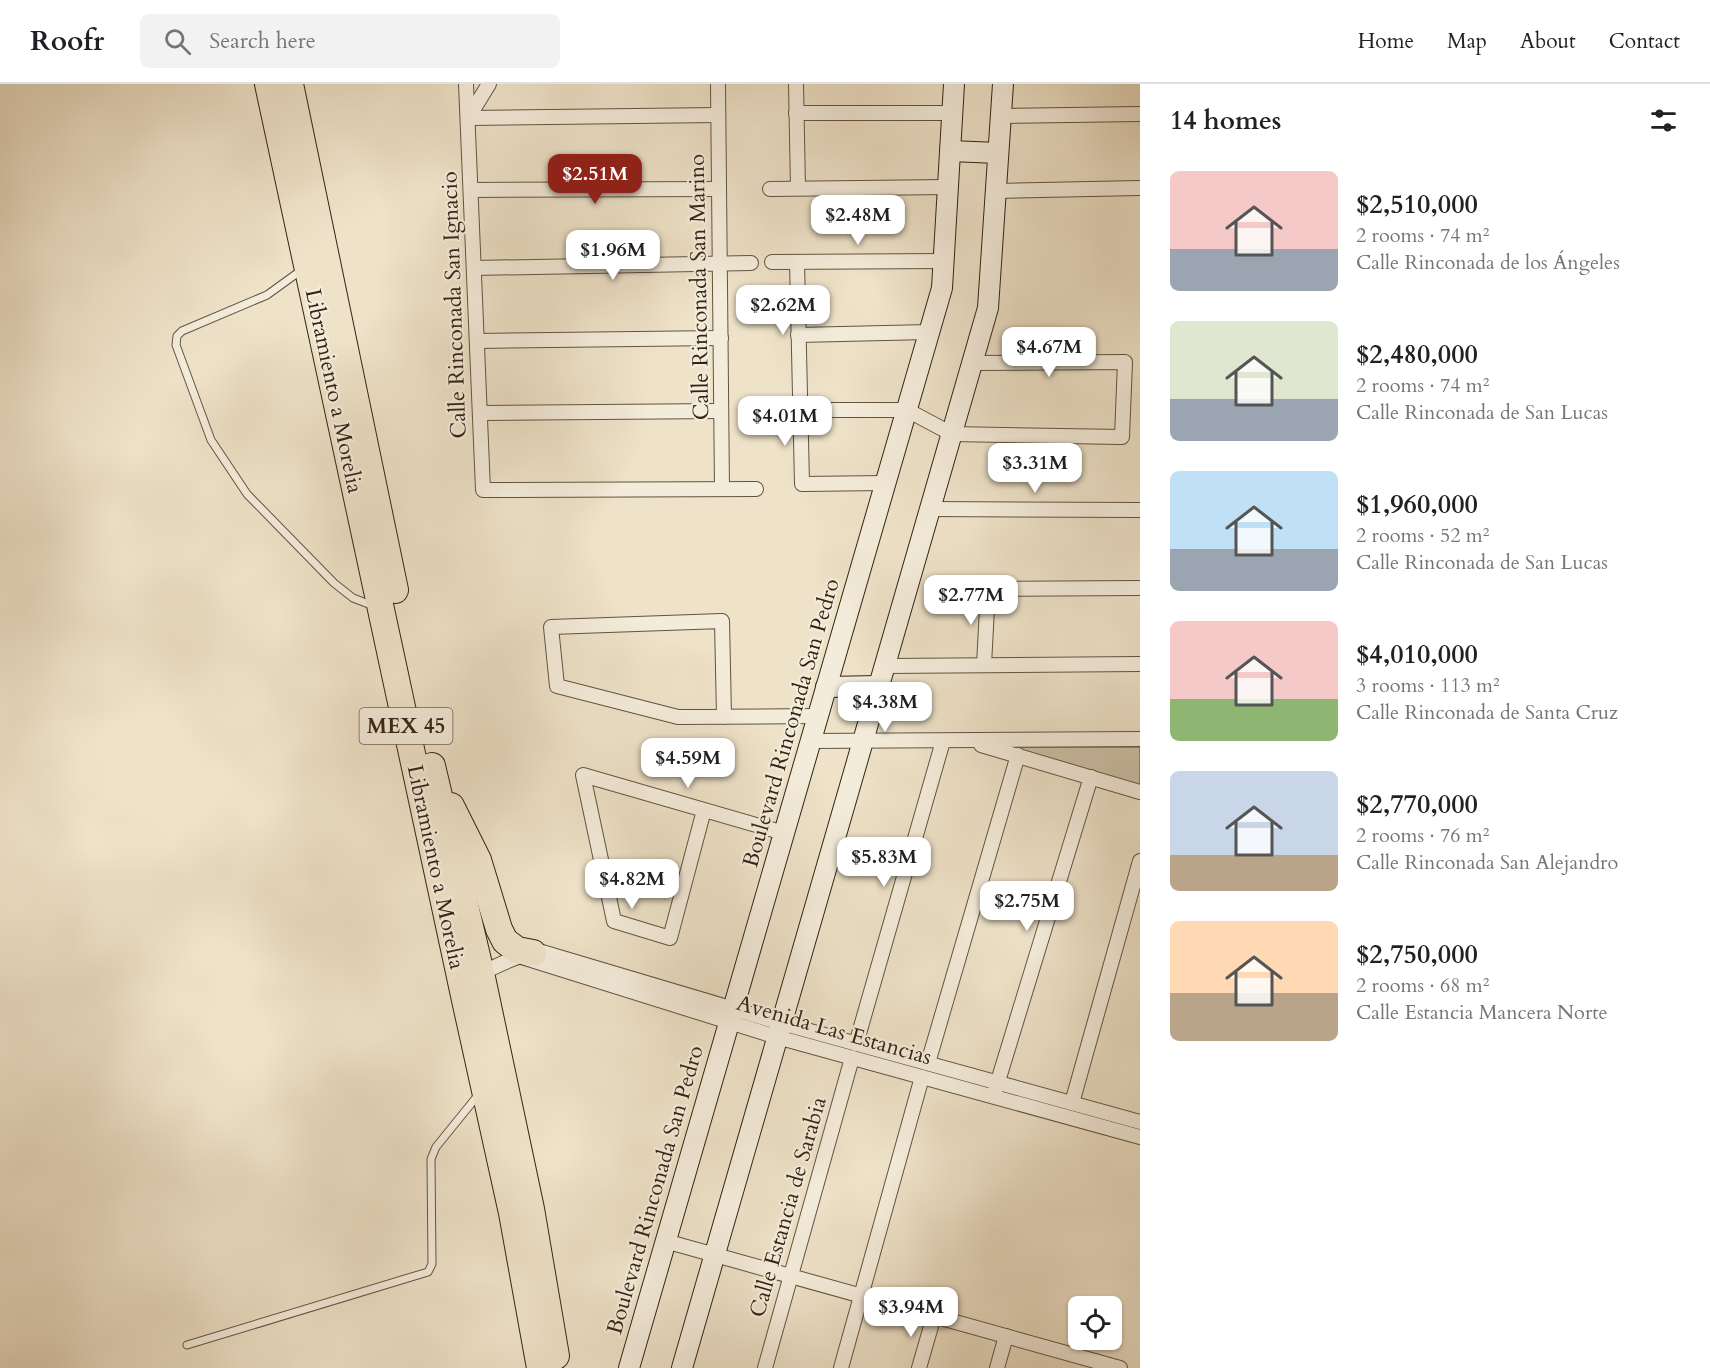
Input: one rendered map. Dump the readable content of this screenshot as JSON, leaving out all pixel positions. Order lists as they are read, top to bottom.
{
  "streets": {
    "highway": ["Libramiento a Morelia", "MEX 45"],
    "street": [
      "Calle Rinconada San Marino",
      "Calle Rinconada San Ignacio",
      "Boulevard Rinconada San Pedro",
      "Avenida Las Estancias",
      "Calle Estancia de Sarabia"
    ]
  },
  "crossings": [
    ["Calle Rinconada San Marino", "Calle Rinconada San Ignacio"],
    ["Boulevard Rinconada San Pedro", "Avenida Las Estancias"],
    ["Avenida Las Estancias", "Calle Estancia de Sarabia"]
  ],
  "page": {
    "header": "Roofr",
    "search": "Search here",
    "nav": [
      "Home",
      "Map",
      "About",
      "Contact"
    ],
    "heading": "14 homes",
    "price": [
      "$2.51M",
      "$2.48M",
      "$1.96M",
      "$2.62M",
      "$4.67M",
      "$4.01M",
      "$3.31M",
      "$2.77M",
      "$4.38M",
      "$4.59M",
      "$5.83M",
      "$4.82M",
      "$2.75M",
      "$3.94M"
    ],
    "list": [
      {
        "name": "$2,510,000",
        "note": "2 rooms · 74 m² · Calle Rinconada de los Ángeles"
      },
      {
        "name": "$2,480,000",
        "note": "2 rooms · 74 m² · Calle Rinconada de San Lucas"
      },
      {
        "name": "$1,960,000",
        "note": "2 rooms · 52 m² · Calle Rinconada de San Lucas"
      },
      {
        "name": "$4,010,000",
        "note": "3 rooms · 113 m² · Calle Rinconada de Santa Cruz"
      },
      {
        "name": "$2,770,000",
        "note": "2 rooms · 76 m² · Calle Rinconada San Alejandro"
      },
      {
        "name": "$2,750,000",
        "note": "2 rooms · 68 m² · Calle Estancia Mancera Norte"
      }
    ]
  }
}
